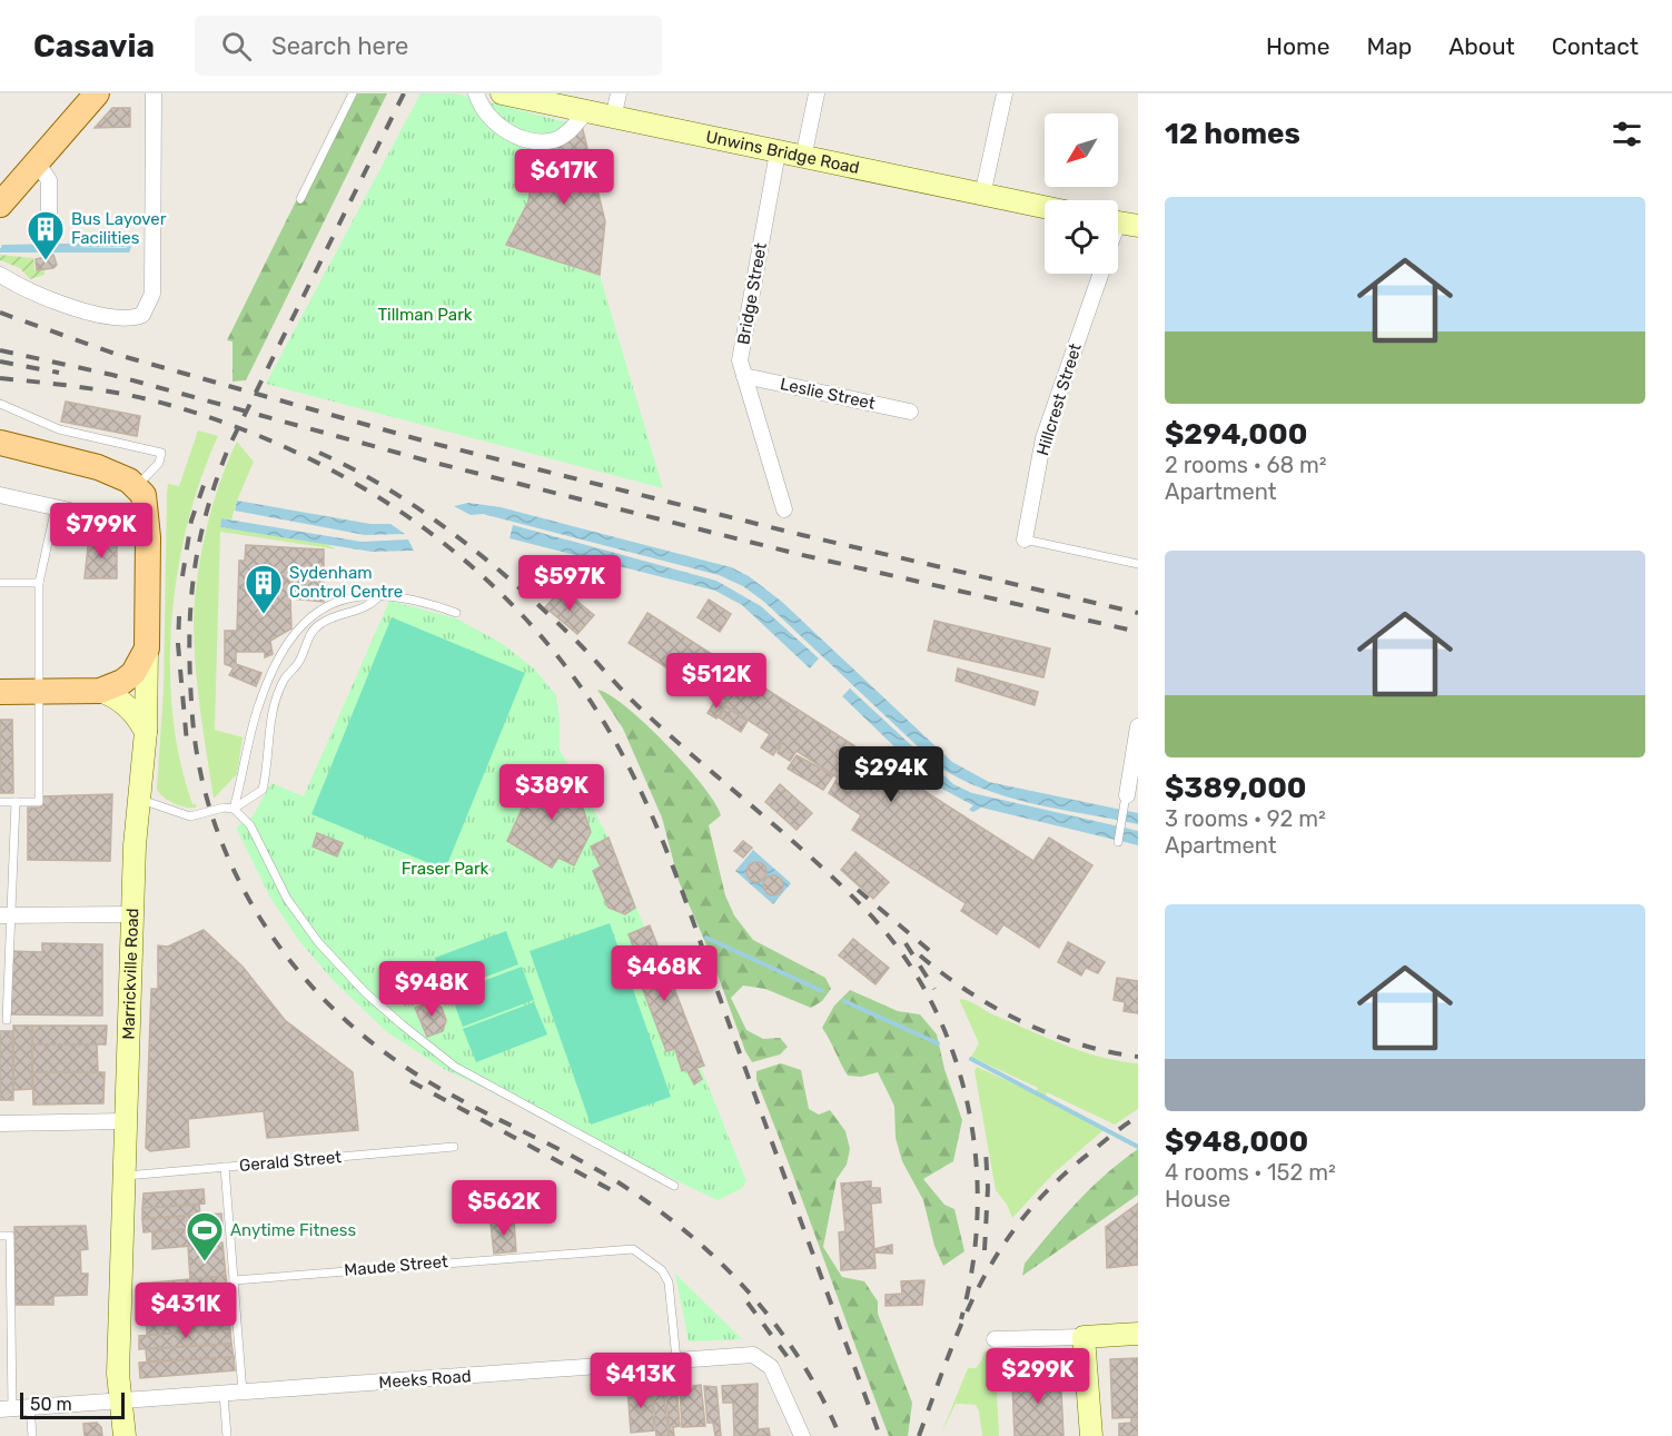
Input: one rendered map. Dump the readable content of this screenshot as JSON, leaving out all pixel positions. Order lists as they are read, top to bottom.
{
  "streets": {
    "main road": ["Unwins Bridge Road", "Marrickville Road"],
    "street": [
      "Bridge Street",
      "Leslie Street",
      "Hillcrest Street",
      "Meeks Road"
    ],
    "lane": ["Gerald Street", "Maude Street"]
  },
  "crossings": [
    ["Unwins Bridge Road", "Bridge Street"],
    ["Bridge Street", "Leslie Street"],
    ["Marrickville Road", "Gerald Street"],
    ["Marrickville Road", "Meeks Road"],
    ["Maude Street", "Meeks Road"]
  ],
  "parks": ["Tillman Park", "Fraser Park"],
  "places": {
    "building": ["Bus Layover Facilities", "Sydenham Control Centre"],
    "sports": ["Anytime Fitness"]
  },
  "scale_bar": "50 m",
  "north": "bottom left",
  "page": {
    "header": "Casavia",
    "search": "Search here",
    "nav": [
      "Home",
      "Map",
      "About",
      "Contact"
    ],
    "heading": "12 homes",
    "price": [
      "$617K",
      "$799K",
      "$597K",
      "$512K",
      "$294K",
      "$389K",
      "$468K",
      "$948K",
      "$562K",
      "$431K",
      "$299K",
      "$413K"
    ],
    "list": [
      {
        "name": "$294,000",
        "note": "2 rooms · 68 m² · Apartment"
      },
      {
        "name": "$389,000",
        "note": "3 rooms · 92 m² · Apartment"
      },
      {
        "name": "$948,000",
        "note": "4 rooms · 152 m² · House"
      }
    ],
    "scale": "50 m"
  }
}
